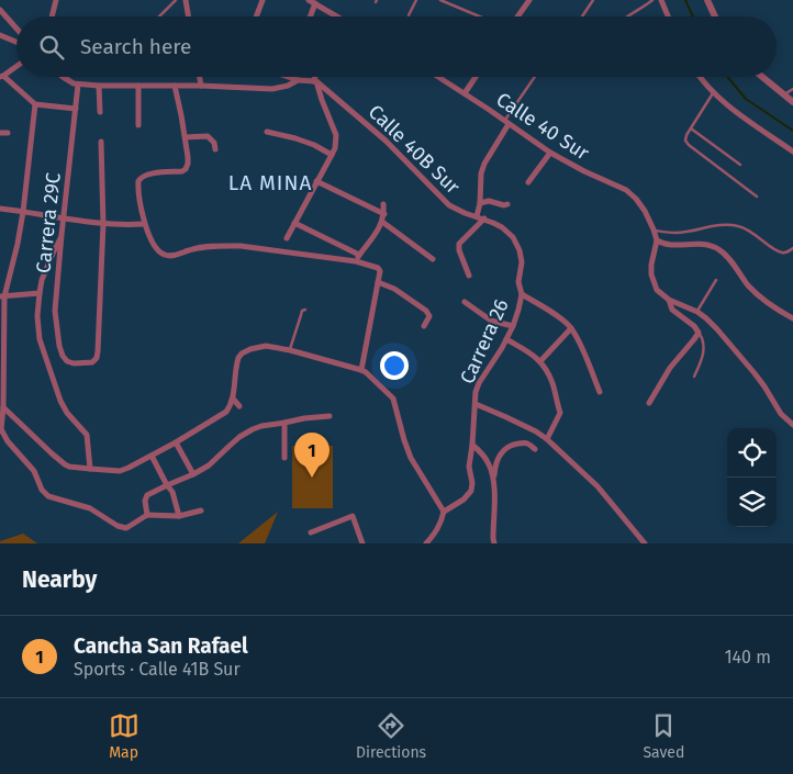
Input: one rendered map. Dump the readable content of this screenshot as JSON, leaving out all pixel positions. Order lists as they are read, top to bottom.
{
  "streets": {
    "street": [
      "Calle 40 Sur",
      "Calle 40B Sur",
      "Carrera 29C",
      "Carrera 26"
    ]
  },
  "crossings": [
    ["Calle 40B Sur", "Carrera 26"]
  ],
  "districts": ["LA MINA"],
  "page": {
    "search": "Search here",
    "pins": "1",
    "heading": "Nearby",
    "list": [
      {
        "mark": "1",
        "name": "Cancha San Rafael",
        "note": "Sports · Calle 41B Sur",
        "value": "140 m"
      }
    ],
    "nav": ["Map", "Directions", "Saved"]
  }
}
